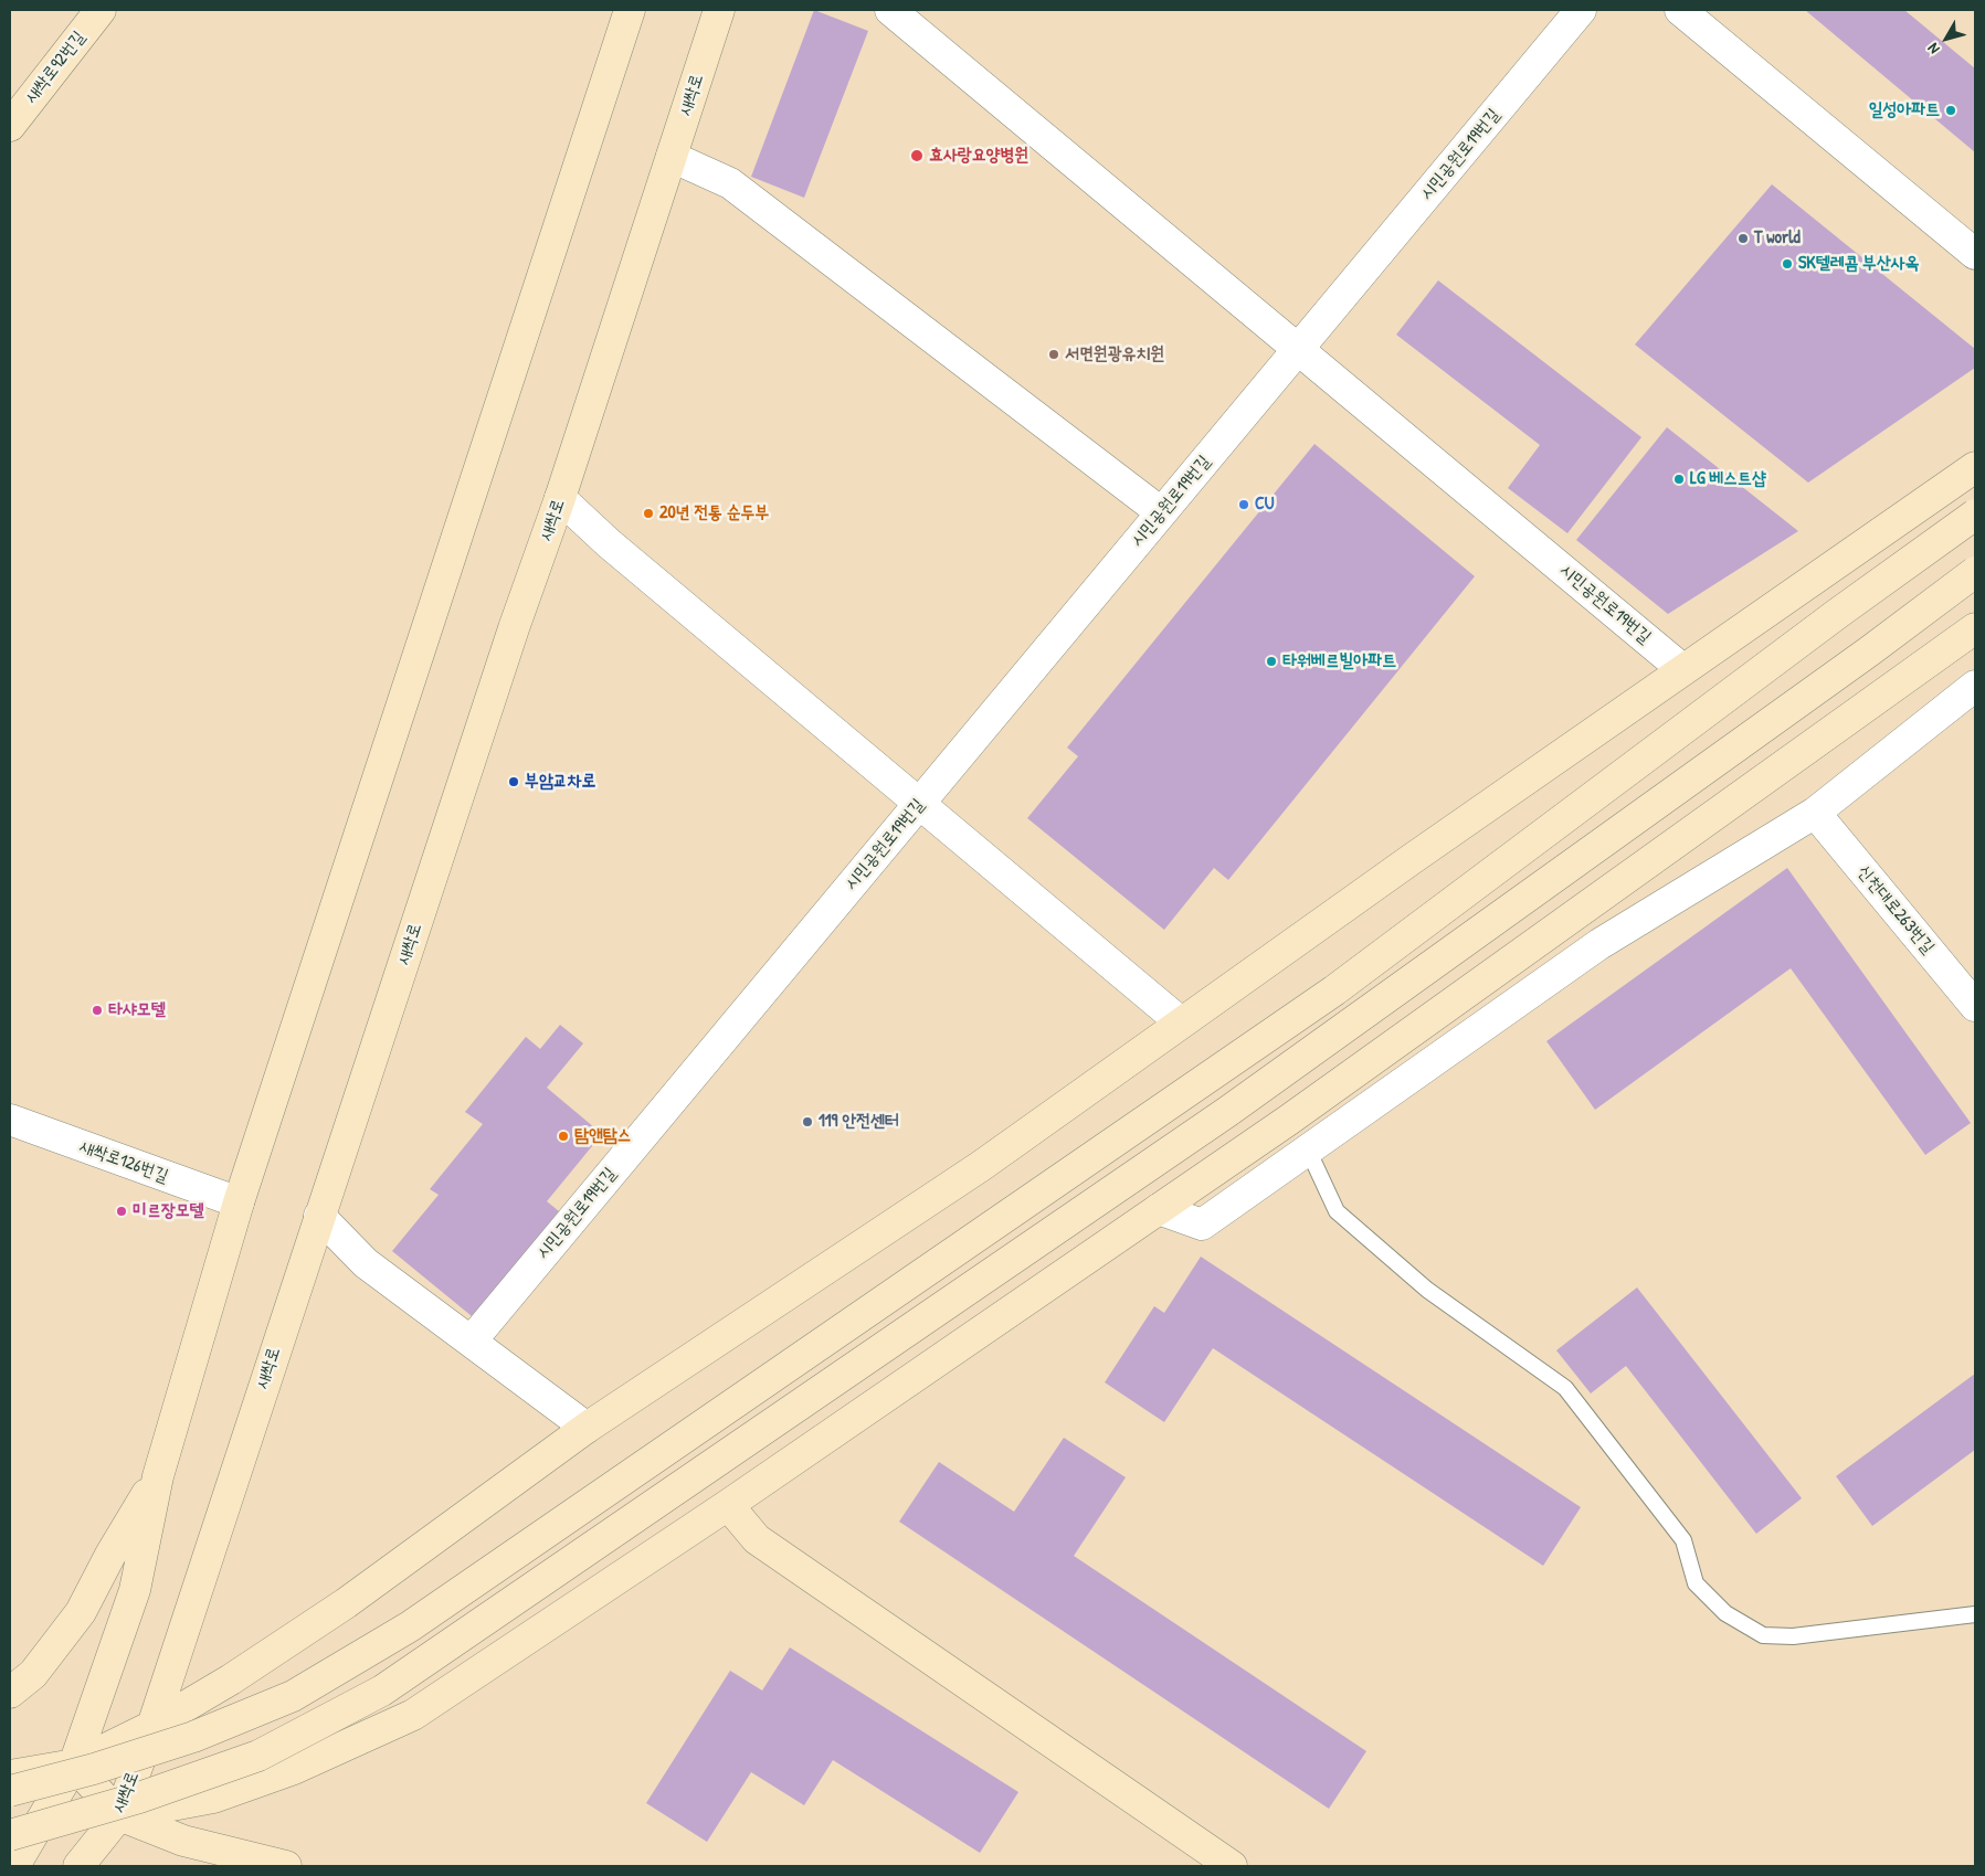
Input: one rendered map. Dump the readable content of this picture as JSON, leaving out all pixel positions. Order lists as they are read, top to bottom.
{
  "streets": {
    "main road": ["새싹로92번길", "새싹로"],
    "street": ["시민공원로19번길", "신천대로263번길", "새싹로126번길"]
  },
  "places": [
    "일성아파트",
    "효사랑요양병원",
    "T world",
    "SK텔레콤 부산사옥",
    "서면원광유치원",
    "LG 베스트샵",
    "CU",
    "20년 전통 순두부",
    "타워베르빌아파트",
    "부암교차로",
    "타샤모텔",
    "119 안전센터",
    "탐앤탐스",
    "미르장모텔"
  ],
  "north": "bottom left"
}
